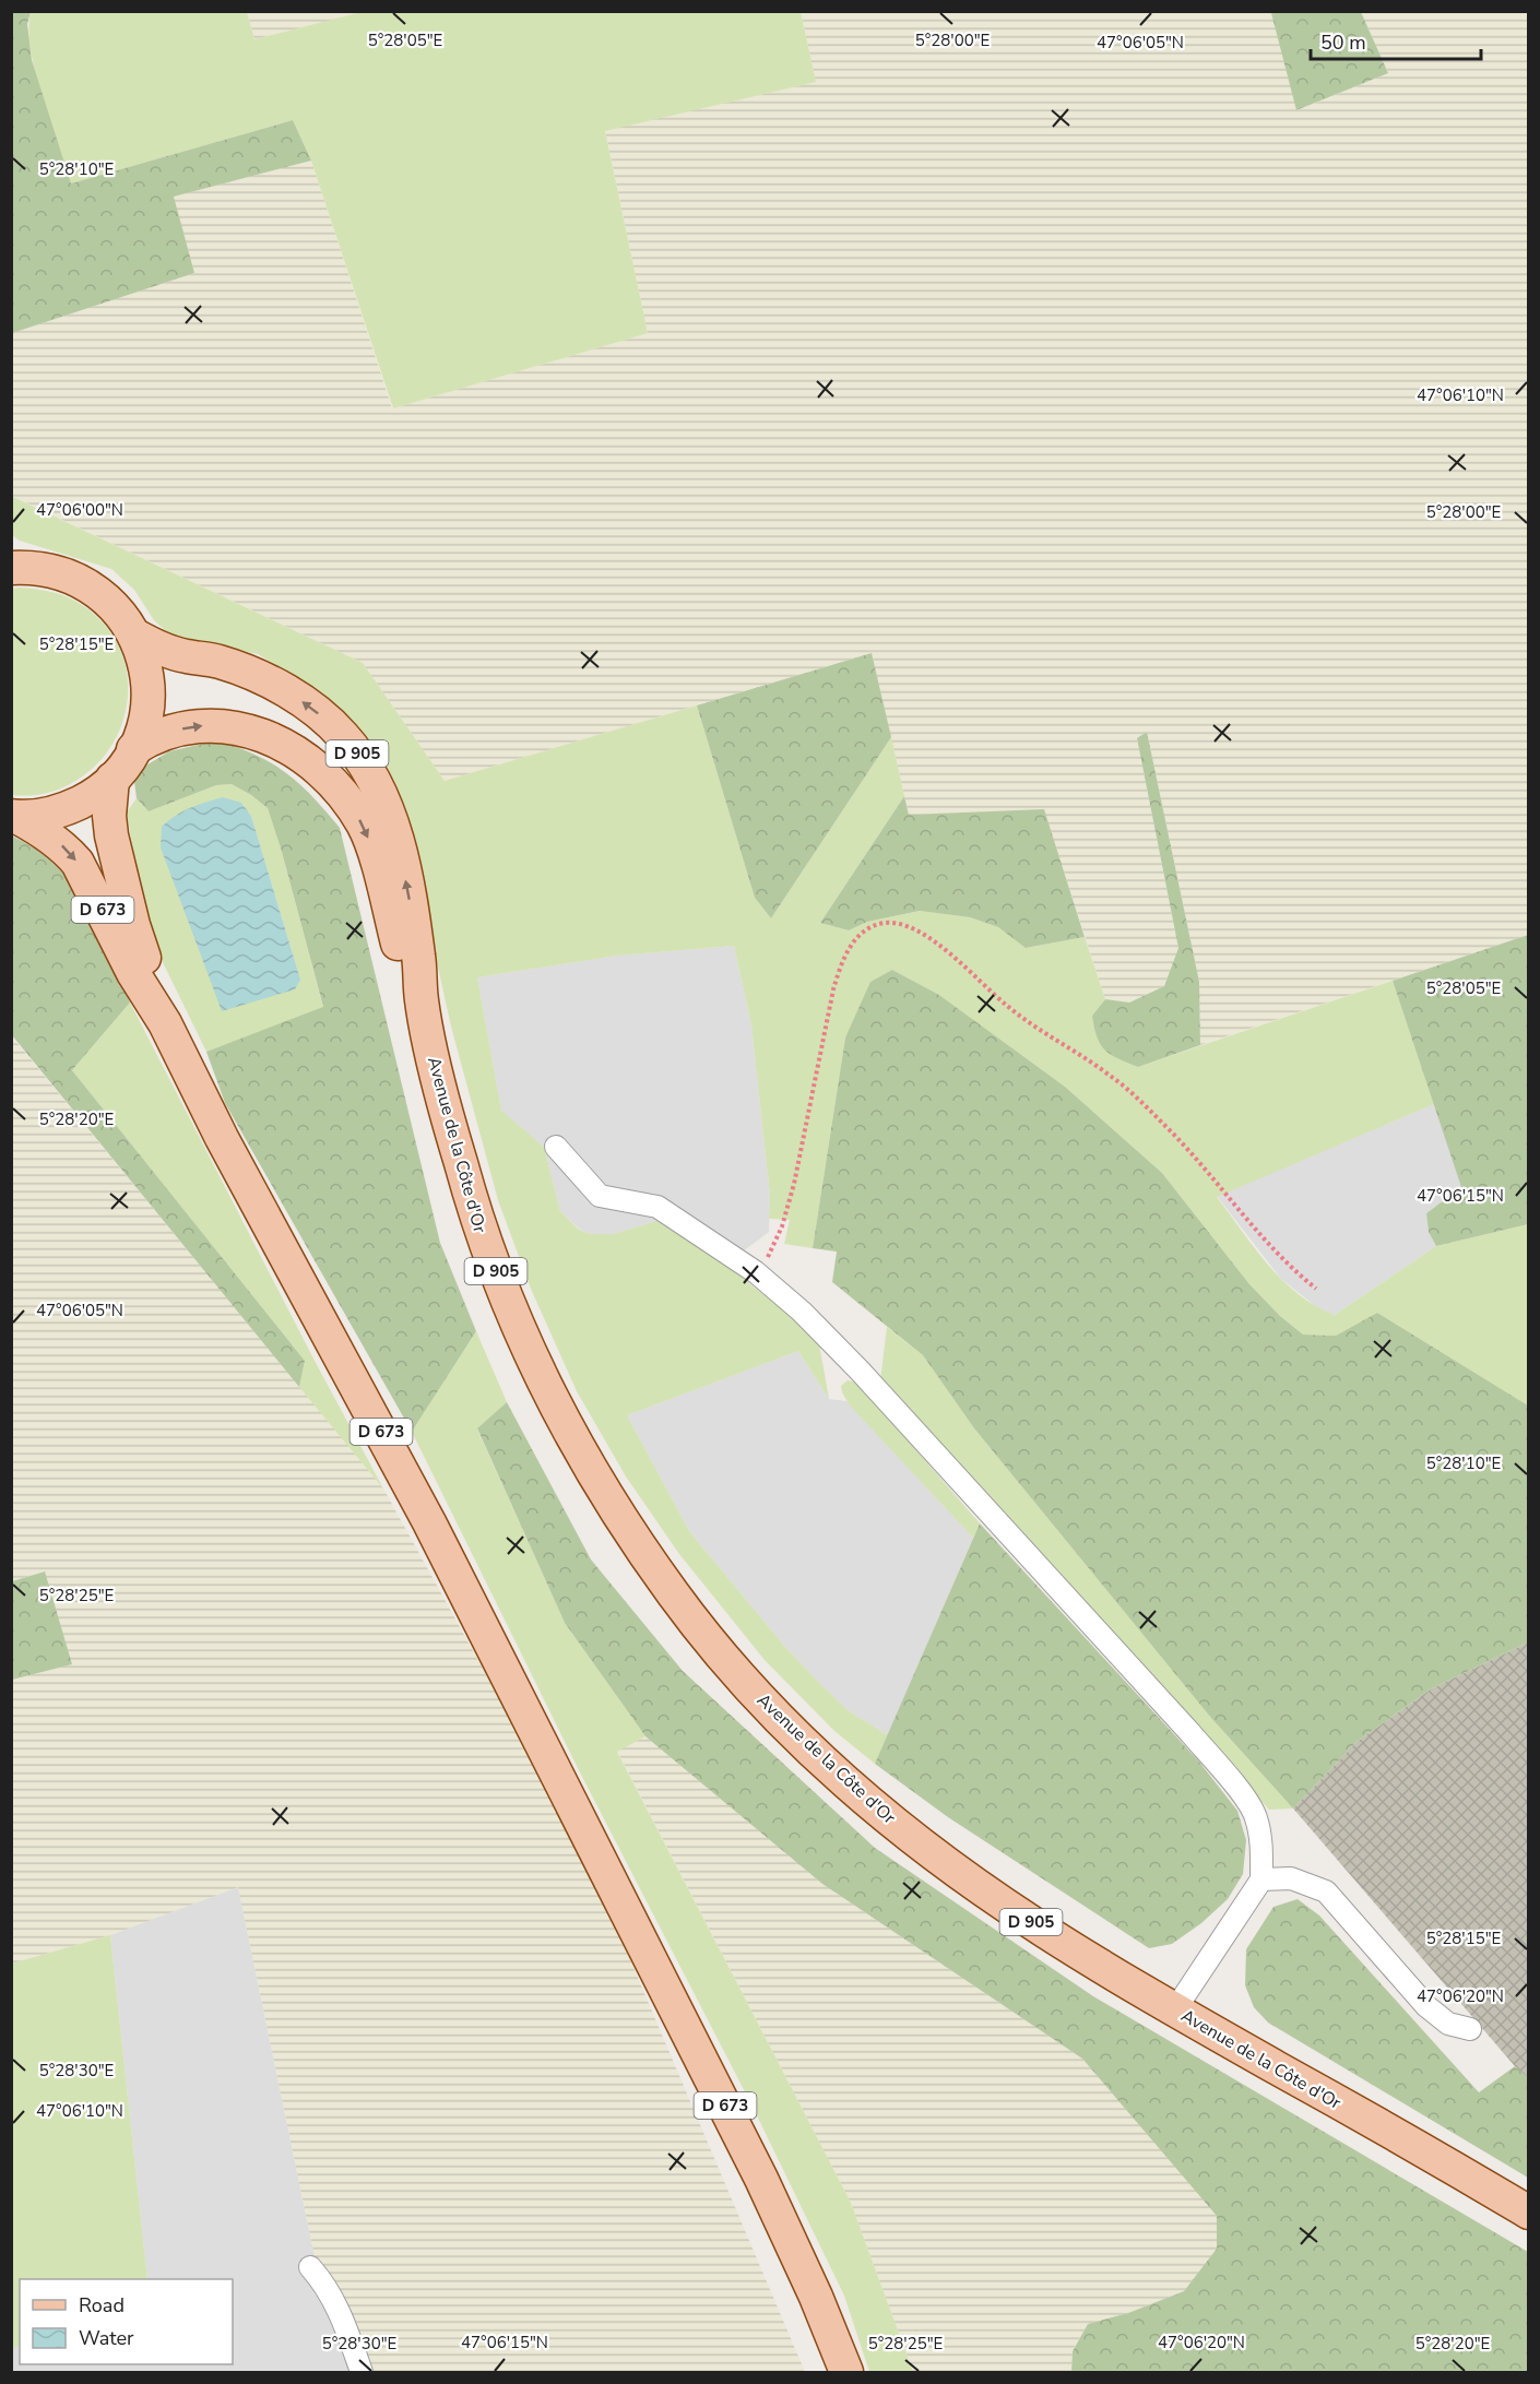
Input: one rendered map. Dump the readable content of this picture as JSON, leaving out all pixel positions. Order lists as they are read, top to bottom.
{
  "streets": {
    "main road": ["D 905", "D 673", "Avenue de la Côte d'Or"]
  },
  "legend": ["Road", "Water"],
  "scale_bar": "50 m",
  "coordinates": [
    "5°28'05\"E",
    "5°28'00\"E",
    "47°06'05\"N",
    "5°28'10\"E",
    "47°06'10\"N",
    "47°06'00\"N",
    "5°28'15\"E",
    "5°28'20\"E",
    "47°06'15\"N",
    "5°28'25\"E",
    "47°06'20\"N",
    "5°28'30\"E"
  ]
}
